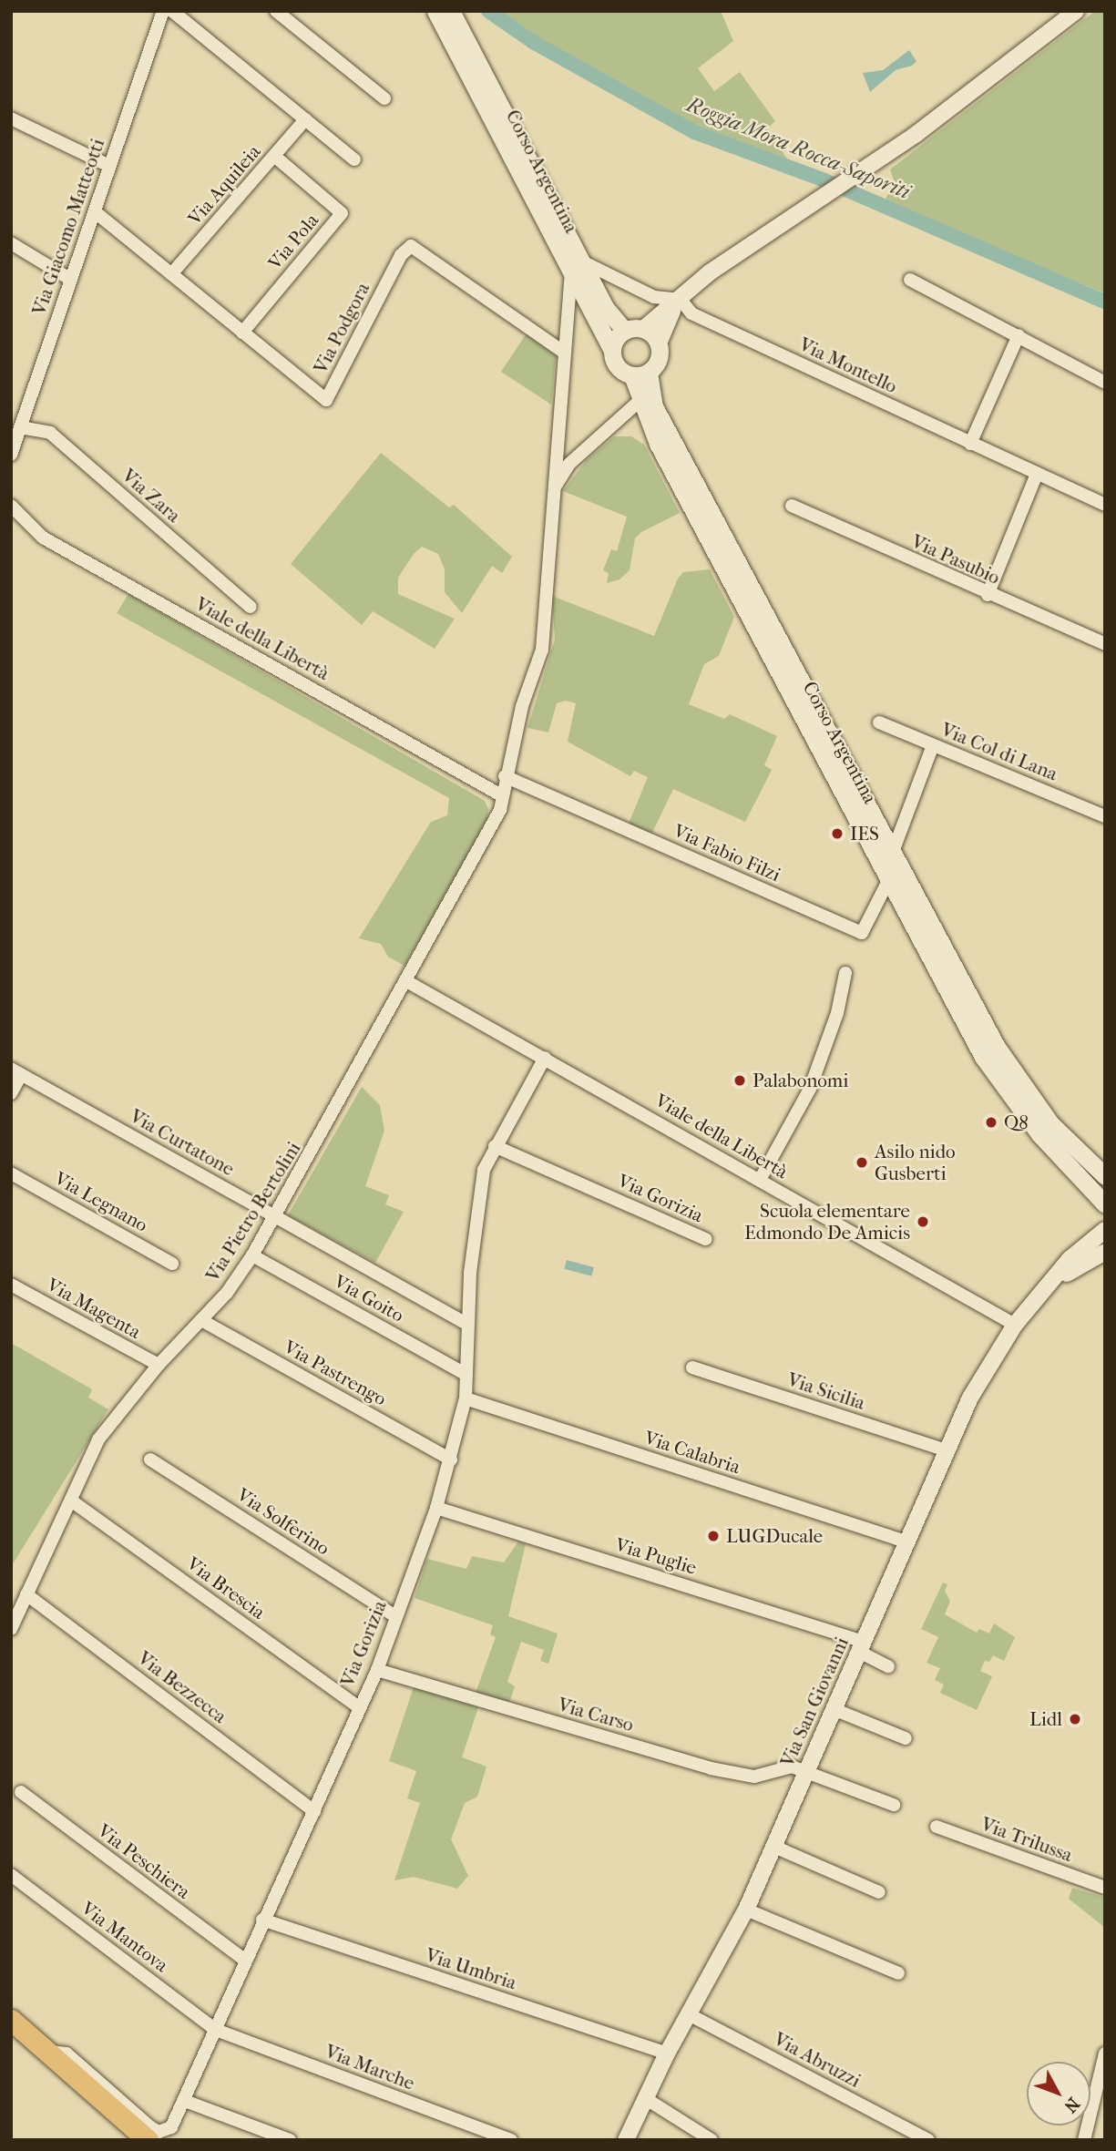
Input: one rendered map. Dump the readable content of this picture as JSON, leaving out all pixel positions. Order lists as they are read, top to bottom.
{
  "streets": {
    "main road": ["Corso Argentina"],
    "street": [
      "Via Aquileia",
      "Via Giacomo Matteotti",
      "Via Pola",
      "Via Podgora",
      "Via Montello",
      "Via Zara",
      "Via Pasubio",
      "Viale della Libertà",
      "Via Col di Lana",
      "Via Fabio Filzi",
      "Via Curtatone",
      "Via Gorizia",
      "Via Legnano",
      "Via Pietro Bertolini",
      "Via Goito",
      "Via Magenta",
      "Via Pastrengo",
      "Via Sicilia",
      "Via Calabria",
      "Via Solferino",
      "Via Puglie",
      "Via Brescia",
      "Via Bezzecca",
      "Via San Giovanni",
      "Via Carso",
      "Via Trilussa",
      "Via Peschiera",
      "Via Mantova",
      "Via Umbria",
      "Via Abruzzi",
      "Via Marche"
    ]
  },
  "crossings": [
    ["Corso Argentina", "Via Fabio Filzi"],
    ["Via Aquileia", "Via Pola"],
    ["Via Aquileia", "Via Podgora"],
    ["Via Giacomo Matteotti", "Via Podgora"],
    ["Via Giacomo Matteotti", "Via Zara"],
    ["Via Pola", "Via Podgora"],
    ["Viale della Libertà", "Via Gorizia"],
    ["Viale della Libertà", "Via Pietro Bertolini"],
    ["Viale della Libertà", "Via San Giovanni"],
    ["Via Curtatone", "Via Gorizia"],
    ["Via Curtatone", "Via Pietro Bertolini"],
    ["Via Gorizia", "Via Goito"],
    ["Via Gorizia", "Via Pastrengo"],
    ["Via Gorizia", "Via Calabria"],
    ["Via Gorizia", "Via Solferino"],
    ["Via Gorizia", "Via Puglie"],
    ["Via Gorizia", "Via Brescia"],
    ["Via Gorizia", "Via Bezzecca"],
    ["Via Gorizia", "Via Carso"],
    ["Via Gorizia", "Via Peschiera"],
    ["Via Gorizia", "Via Mantova"],
    ["Via Gorizia", "Via Umbria"],
    ["Via Gorizia", "Via Marche"],
    ["Via Pietro Bertolini", "Via Goito"],
    ["Via Pietro Bertolini", "Via Magenta"],
    ["Via Pietro Bertolini", "Via Pastrengo"],
    ["Via Pietro Bertolini", "Via Brescia"],
    ["Via Pietro Bertolini", "Via Bezzecca"],
    ["Via Sicilia", "Via San Giovanni"],
    ["Via Calabria", "Via San Giovanni"],
    ["Via Puglie", "Via San Giovanni"],
    ["Via San Giovanni", "Via Carso"],
    ["Via San Giovanni", "Via Umbria"],
    ["Via San Giovanni", "Via Abruzzi"],
    ["Via Mantova", "Via Marche"]
  ],
  "water": ["Roggia Mora Rocca-Saporiti"],
  "places": [
    "IES",
    "Palabonomi",
    "Q8",
    "Asilo nido Gusberti",
    "Scuola elementare Edmondo De Amicis",
    "LUGDucale",
    "Lidl"
  ],
  "north": "bottom right"
}
